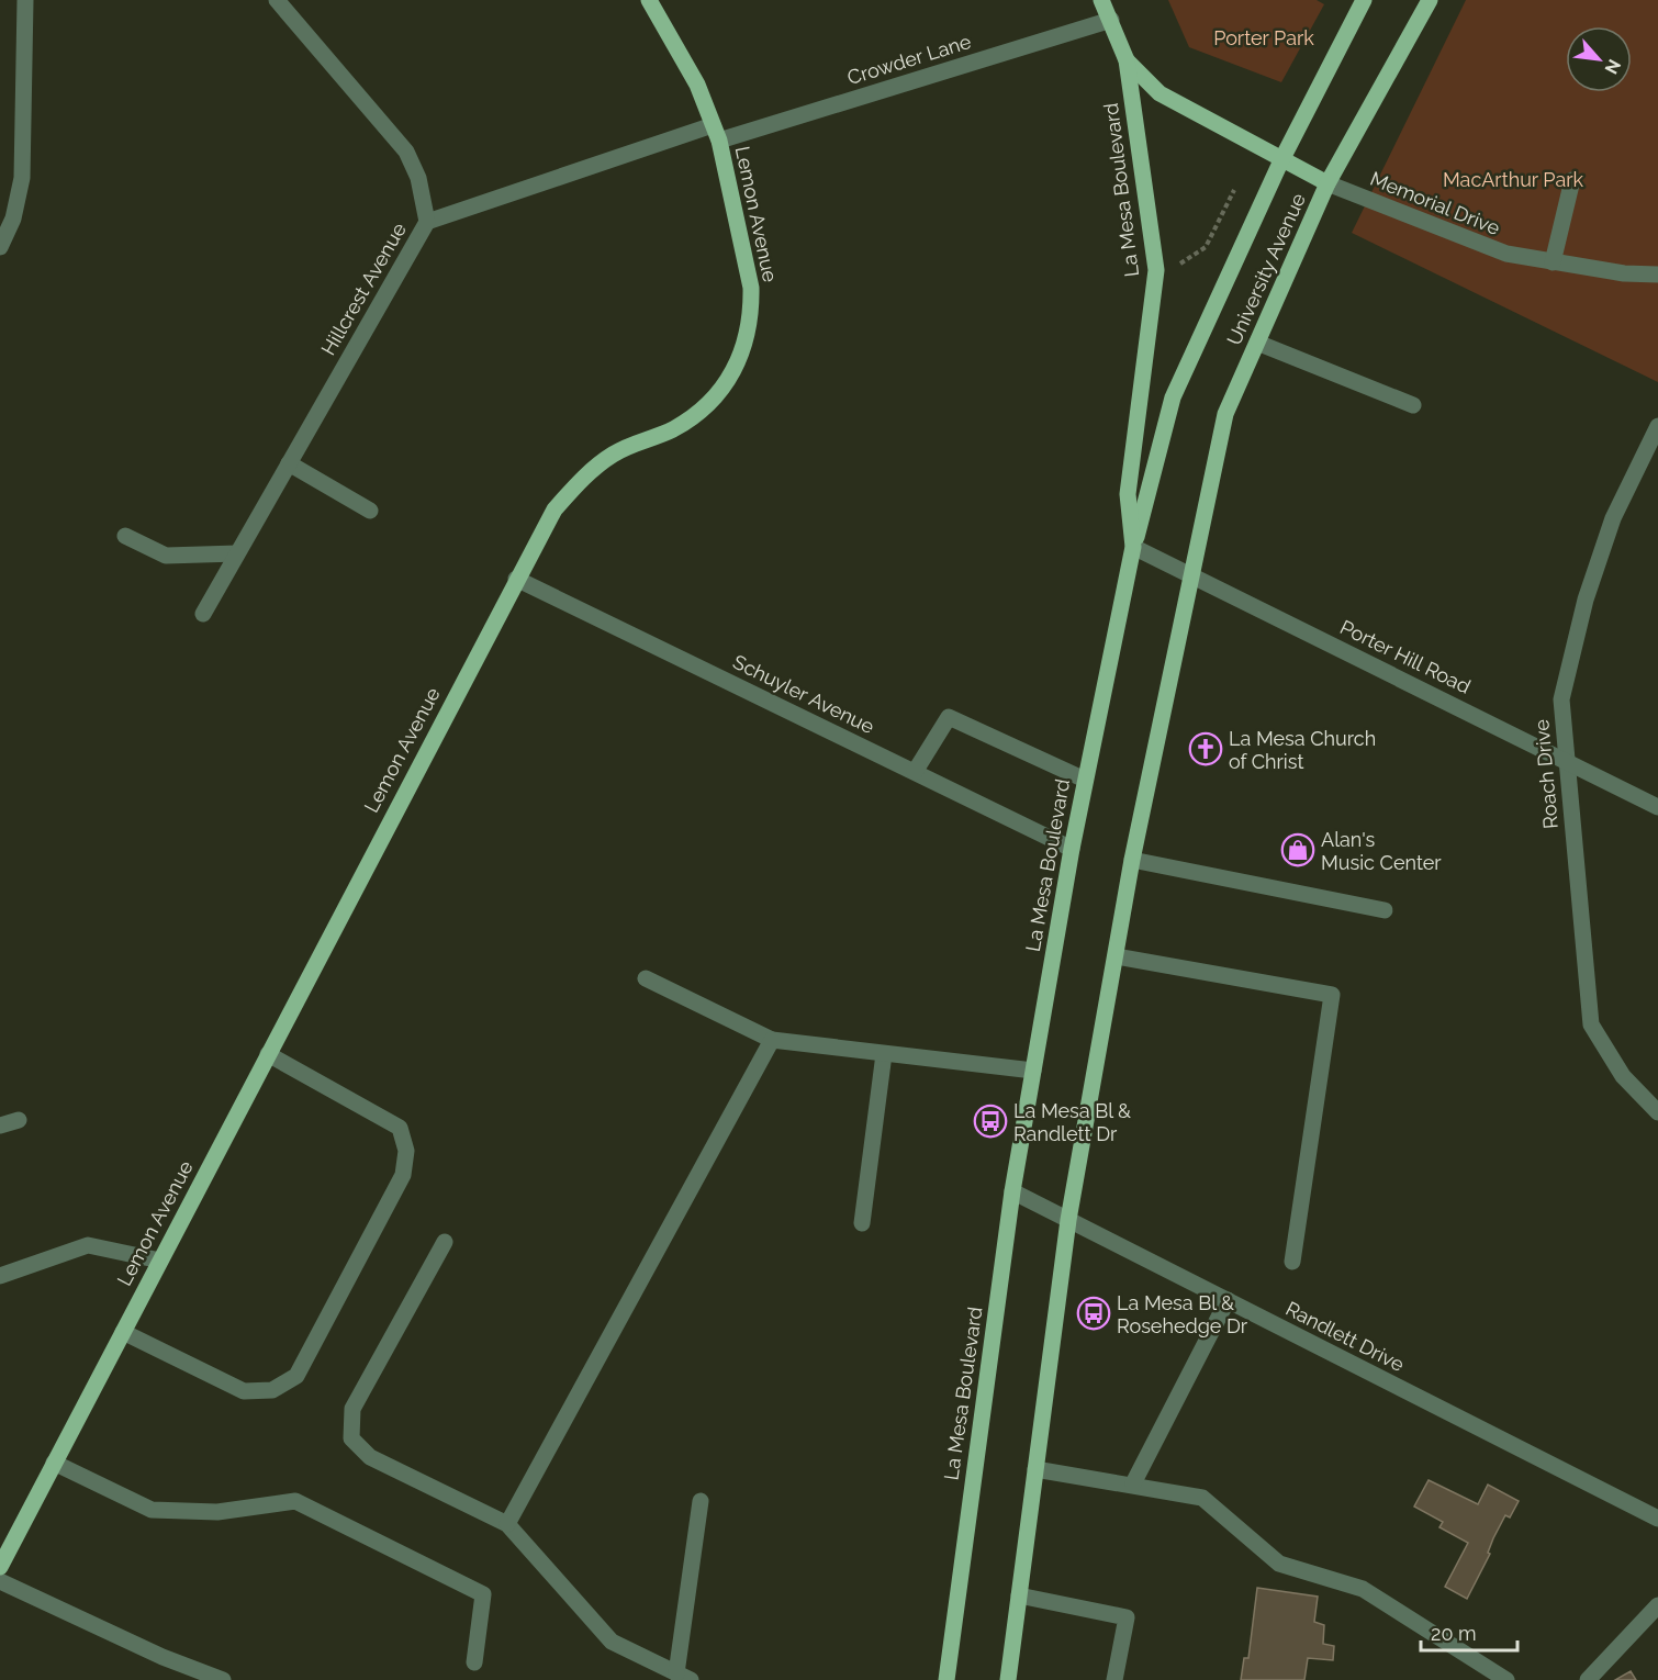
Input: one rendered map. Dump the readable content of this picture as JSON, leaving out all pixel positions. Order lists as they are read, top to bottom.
{
  "streets": {
    "main road": [
      "La Mesa Boulevard",
      "Memorial Drive",
      "Lemon Avenue",
      "University Avenue"
    ],
    "street": [
      "Crowder Lane",
      "Hillcrest Avenue",
      "Porter Hill Road",
      "Schuyler Avenue",
      "Roach Drive",
      "Randlett Drive"
    ]
  },
  "crossings": [
    ["Crowder Lane", "La Mesa Boulevard"],
    ["Crowder Lane", "Lemon Avenue"],
    ["Crowder Lane", "Hillcrest Avenue"],
    ["La Mesa Boulevard", "Memorial Drive"],
    ["La Mesa Boulevard", "University Avenue"],
    ["La Mesa Boulevard", "Porter Hill Road"],
    ["La Mesa Boulevard", "Schuyler Avenue"],
    ["La Mesa Boulevard", "Randlett Drive"],
    ["Memorial Drive", "University Avenue"],
    ["Lemon Avenue", "Schuyler Avenue"],
    ["University Avenue", "Porter Hill Road"],
    ["Porter Hill Road", "Roach Drive"]
  ],
  "parks": ["Porter Park", "MacArthur Park"],
  "places": {
    "church": ["La Mesa Church of Christ"],
    "shop": ["Alan's Music Center"],
    "bus stop": ["La Mesa Bl & Randlett Dr", "La Mesa Bl & Rosehedge Dr"]
  },
  "scale_bar": "20 m",
  "north": "bottom right"
}
